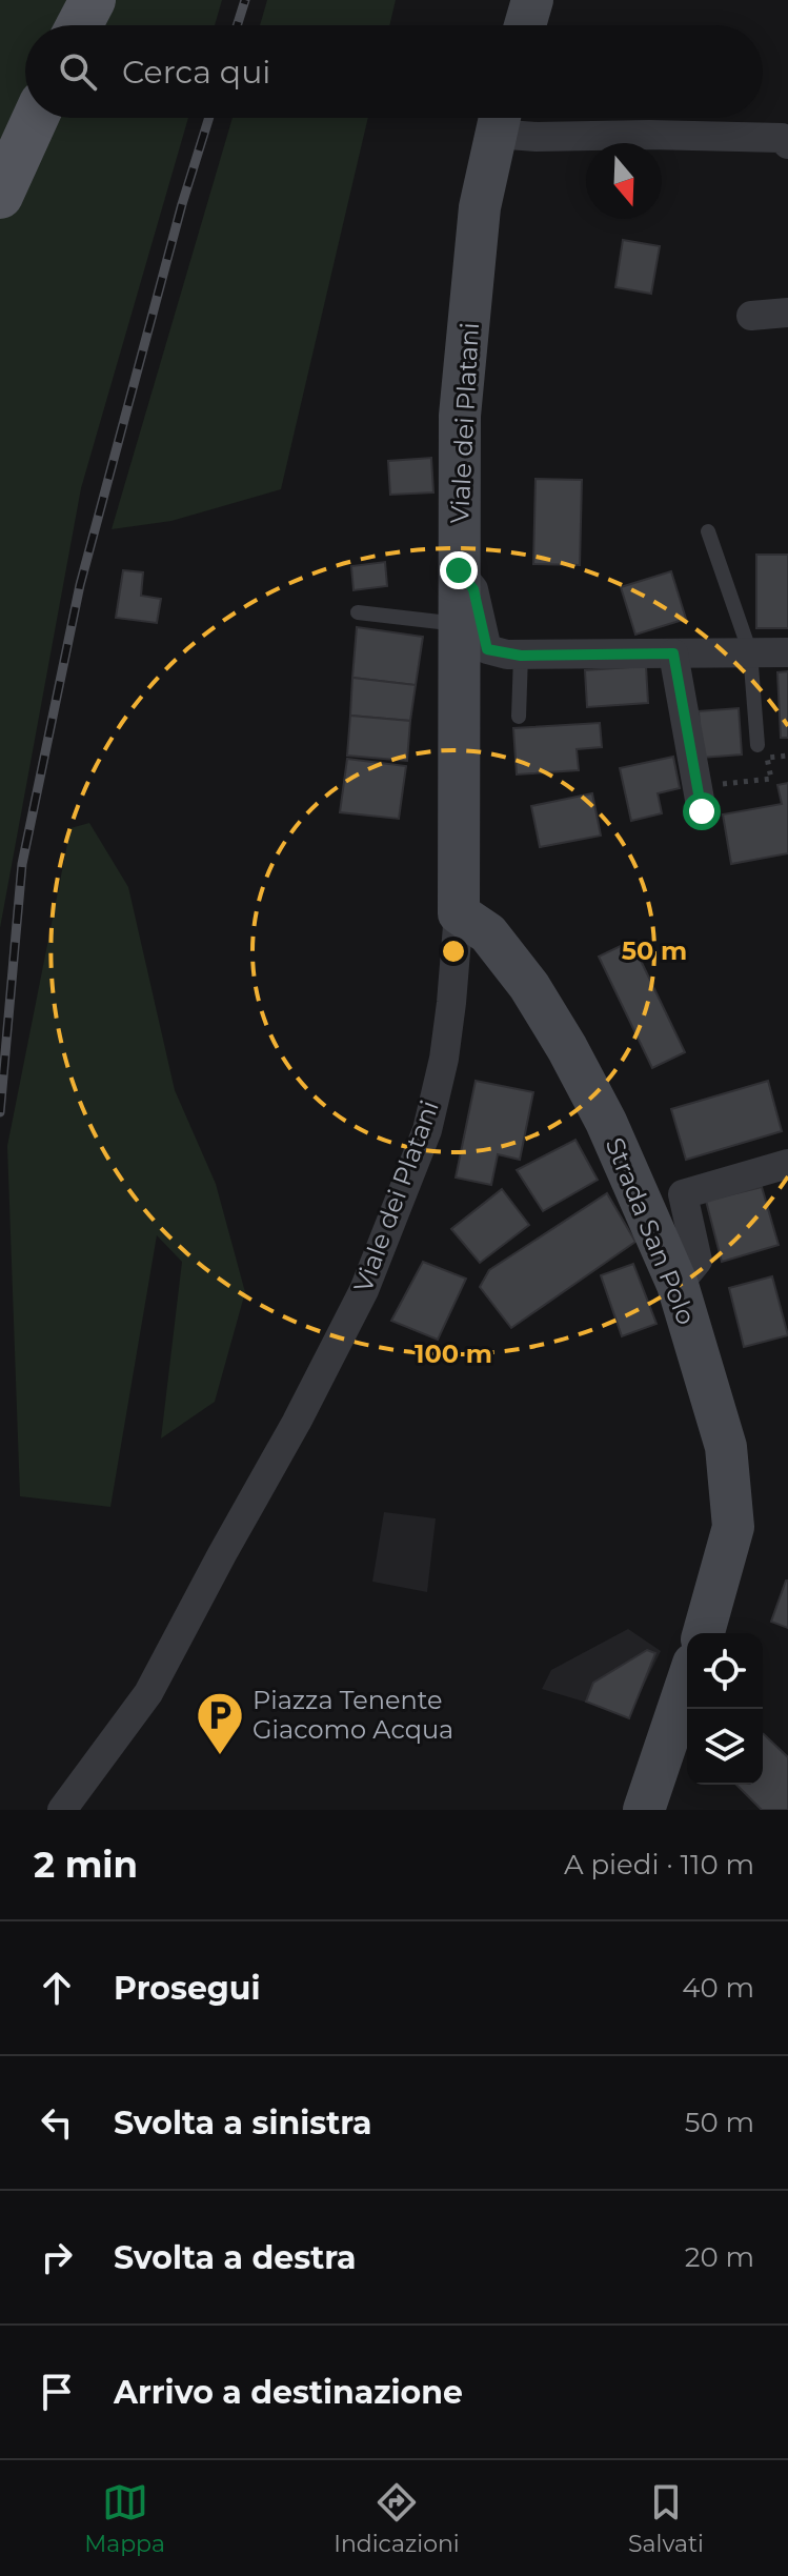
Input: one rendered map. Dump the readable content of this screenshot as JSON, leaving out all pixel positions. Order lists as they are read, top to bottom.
{
  "streets": {
    "street": ["Viale dei Platani", "Strada San Polo"]
  },
  "crossings": [
    ["Viale dei Platani", "Strada San Polo"]
  ],
  "places": {
    "parking": ["Piazza Tenente Giacomo Acqua"]
  },
  "north": "bottom",
  "page": {
    "search": "Cerca qui",
    "heading": ["2 min", "A piedi · 110 m"],
    "list": [
      ["Prosegui", "40 m"],
      ["Svolta a sinistra", "50 m"],
      ["Svolta a destra", "20 m"],
      "Arrivo a destinazione"
    ],
    "nav": ["Mappa", "Indicazioni", "Salvati"]
  },
  "rings": ["50 m", "100 m"]
}
